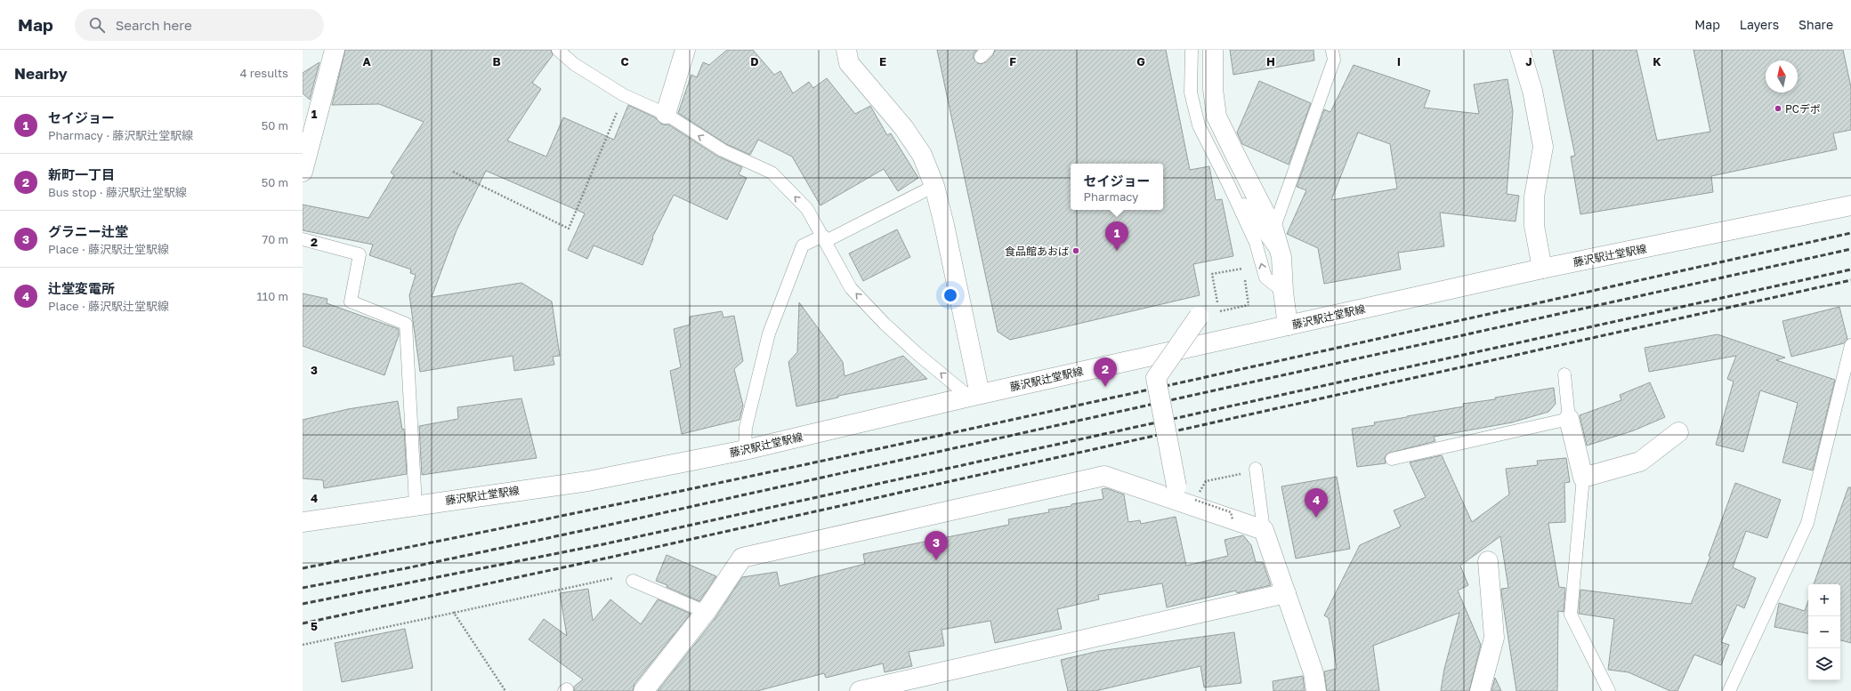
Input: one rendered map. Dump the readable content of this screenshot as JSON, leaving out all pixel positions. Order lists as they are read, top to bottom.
{
  "streets": {
    "street": ["藤沢駅辻堂駅線"]
  },
  "places": ["PCデポ", "食品館あおば"],
  "north": "top",
  "page": {
    "header": "Map",
    "search": "Search here",
    "nav": ["Map", "Layers", "Share"],
    "heading": ["Nearby", "4 results"],
    "list": [
      {
        "mark": "1",
        "name": "セイジョー",
        "note": "Pharmacy · 藤沢駅辻堂駅線",
        "value": "50 m"
      },
      {
        "mark": "2",
        "name": "新町一丁目",
        "note": "Bus stop · 藤沢駅辻堂駅線",
        "value": "50 m"
      },
      {
        "mark": "3",
        "name": "グラニー辻堂",
        "note": "Place · 藤沢駅辻堂駅線",
        "value": "70 m"
      },
      {
        "mark": "4",
        "name": "辻堂変電所",
        "note": "Place · 藤沢駅辻堂駅線",
        "value": "110 m"
      }
    ],
    "popup": ["セイジョー", "Pharmacy"],
    "pins": [
      "1",
      "2",
      "4",
      "3"
    ],
    "map_buttons": ["+", "−"]
  },
  "grid": {
    "columns": [
      "A",
      "B",
      "C",
      "D",
      "E",
      "F",
      "G",
      "H",
      "I",
      "J",
      "K"
    ],
    "rows": [
      "1",
      "2",
      "3",
      "4",
      "5"
    ]
  }
}
